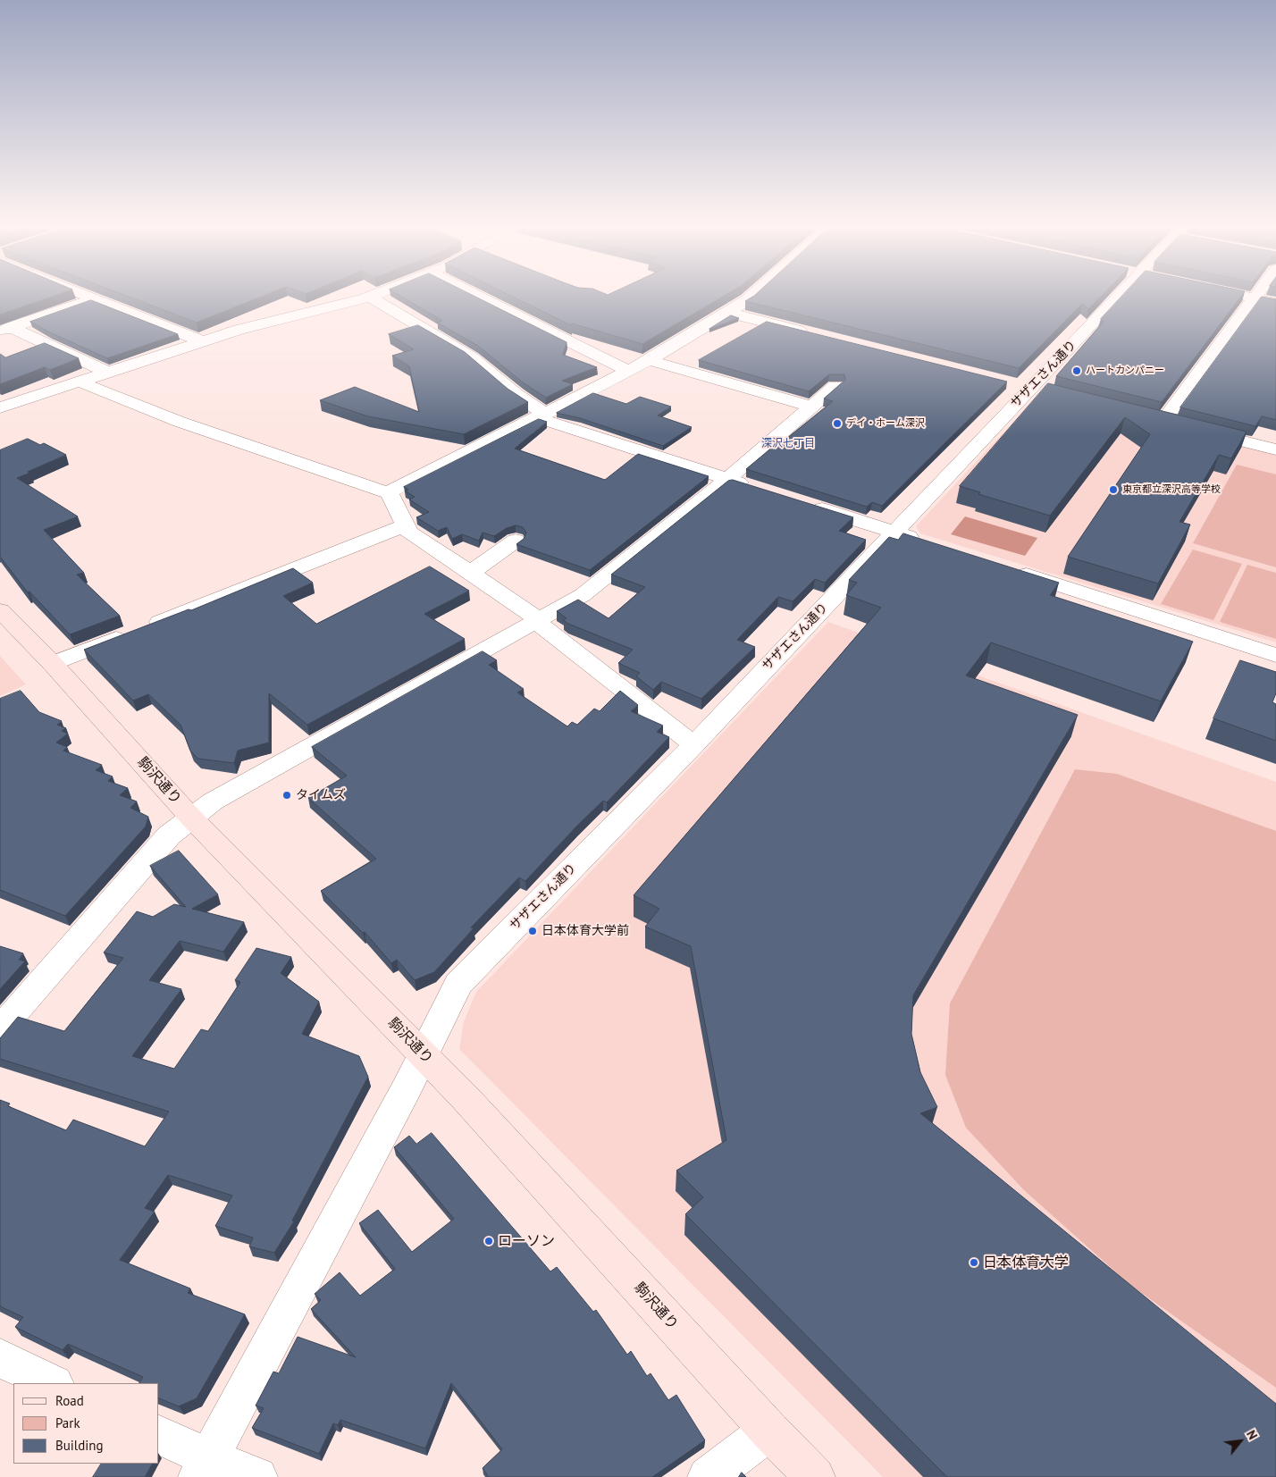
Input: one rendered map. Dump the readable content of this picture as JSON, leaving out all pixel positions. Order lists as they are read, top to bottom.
{
  "streets": {
    "main road": ["駒沢通り"],
    "street": ["サザエさん通り"]
  },
  "crossings": [
    ["サザエさん通り", "駒沢通り"]
  ],
  "districts": ["深沢七丁目"],
  "places": [
    "ハートカンパニー",
    "デイ・ホーム深沢",
    "東京都立深沢高等学校",
    "タイムズ",
    "日本体育大学前",
    "ローソン",
    "日本体育大学"
  ],
  "legend": ["Road", "Park", "Building"],
  "north": "top right"
}
